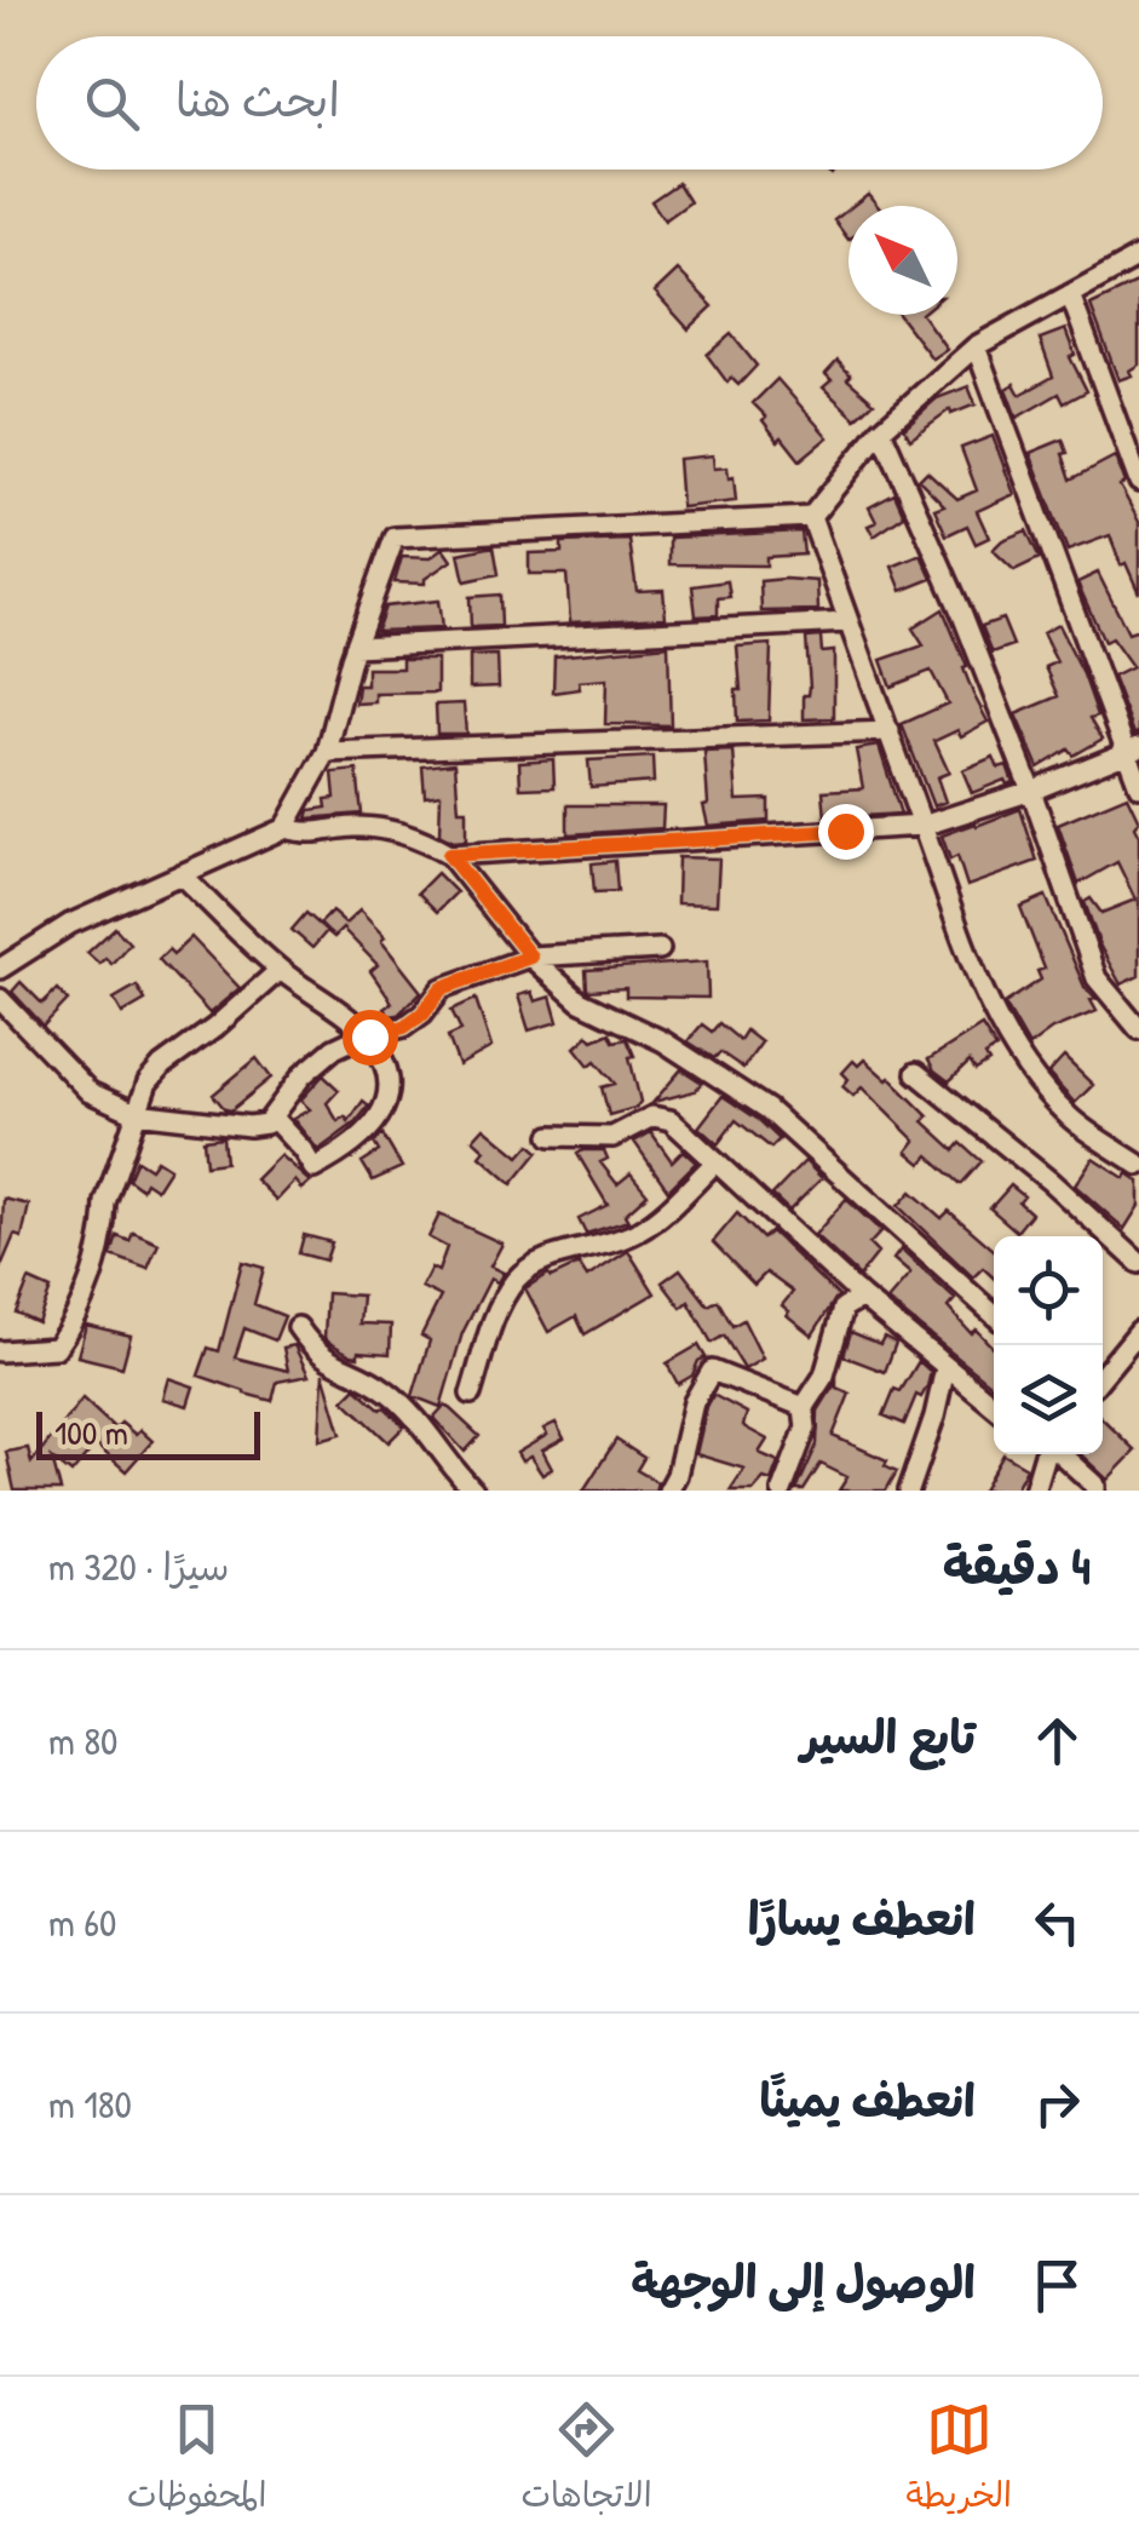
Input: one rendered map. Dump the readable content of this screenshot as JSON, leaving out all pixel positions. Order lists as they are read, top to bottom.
{
  "scale_bar": "100 m",
  "north": "top left",
  "page": {
    "search": "ابحث هنا",
    "scale": "100 m",
    "heading": ["4 دقيقة", "سيرًا · 320 m"],
    "list": [
      ["تابع السير", "80 m"],
      ["انعطف يسارًا", "60 m"],
      ["انعطف يمينًا", "180 m"],
      "الوصول إلى الوجهة"
    ],
    "nav": ["الخريطة", "الاتجاهات", "المحفوظات"]
  }
}
